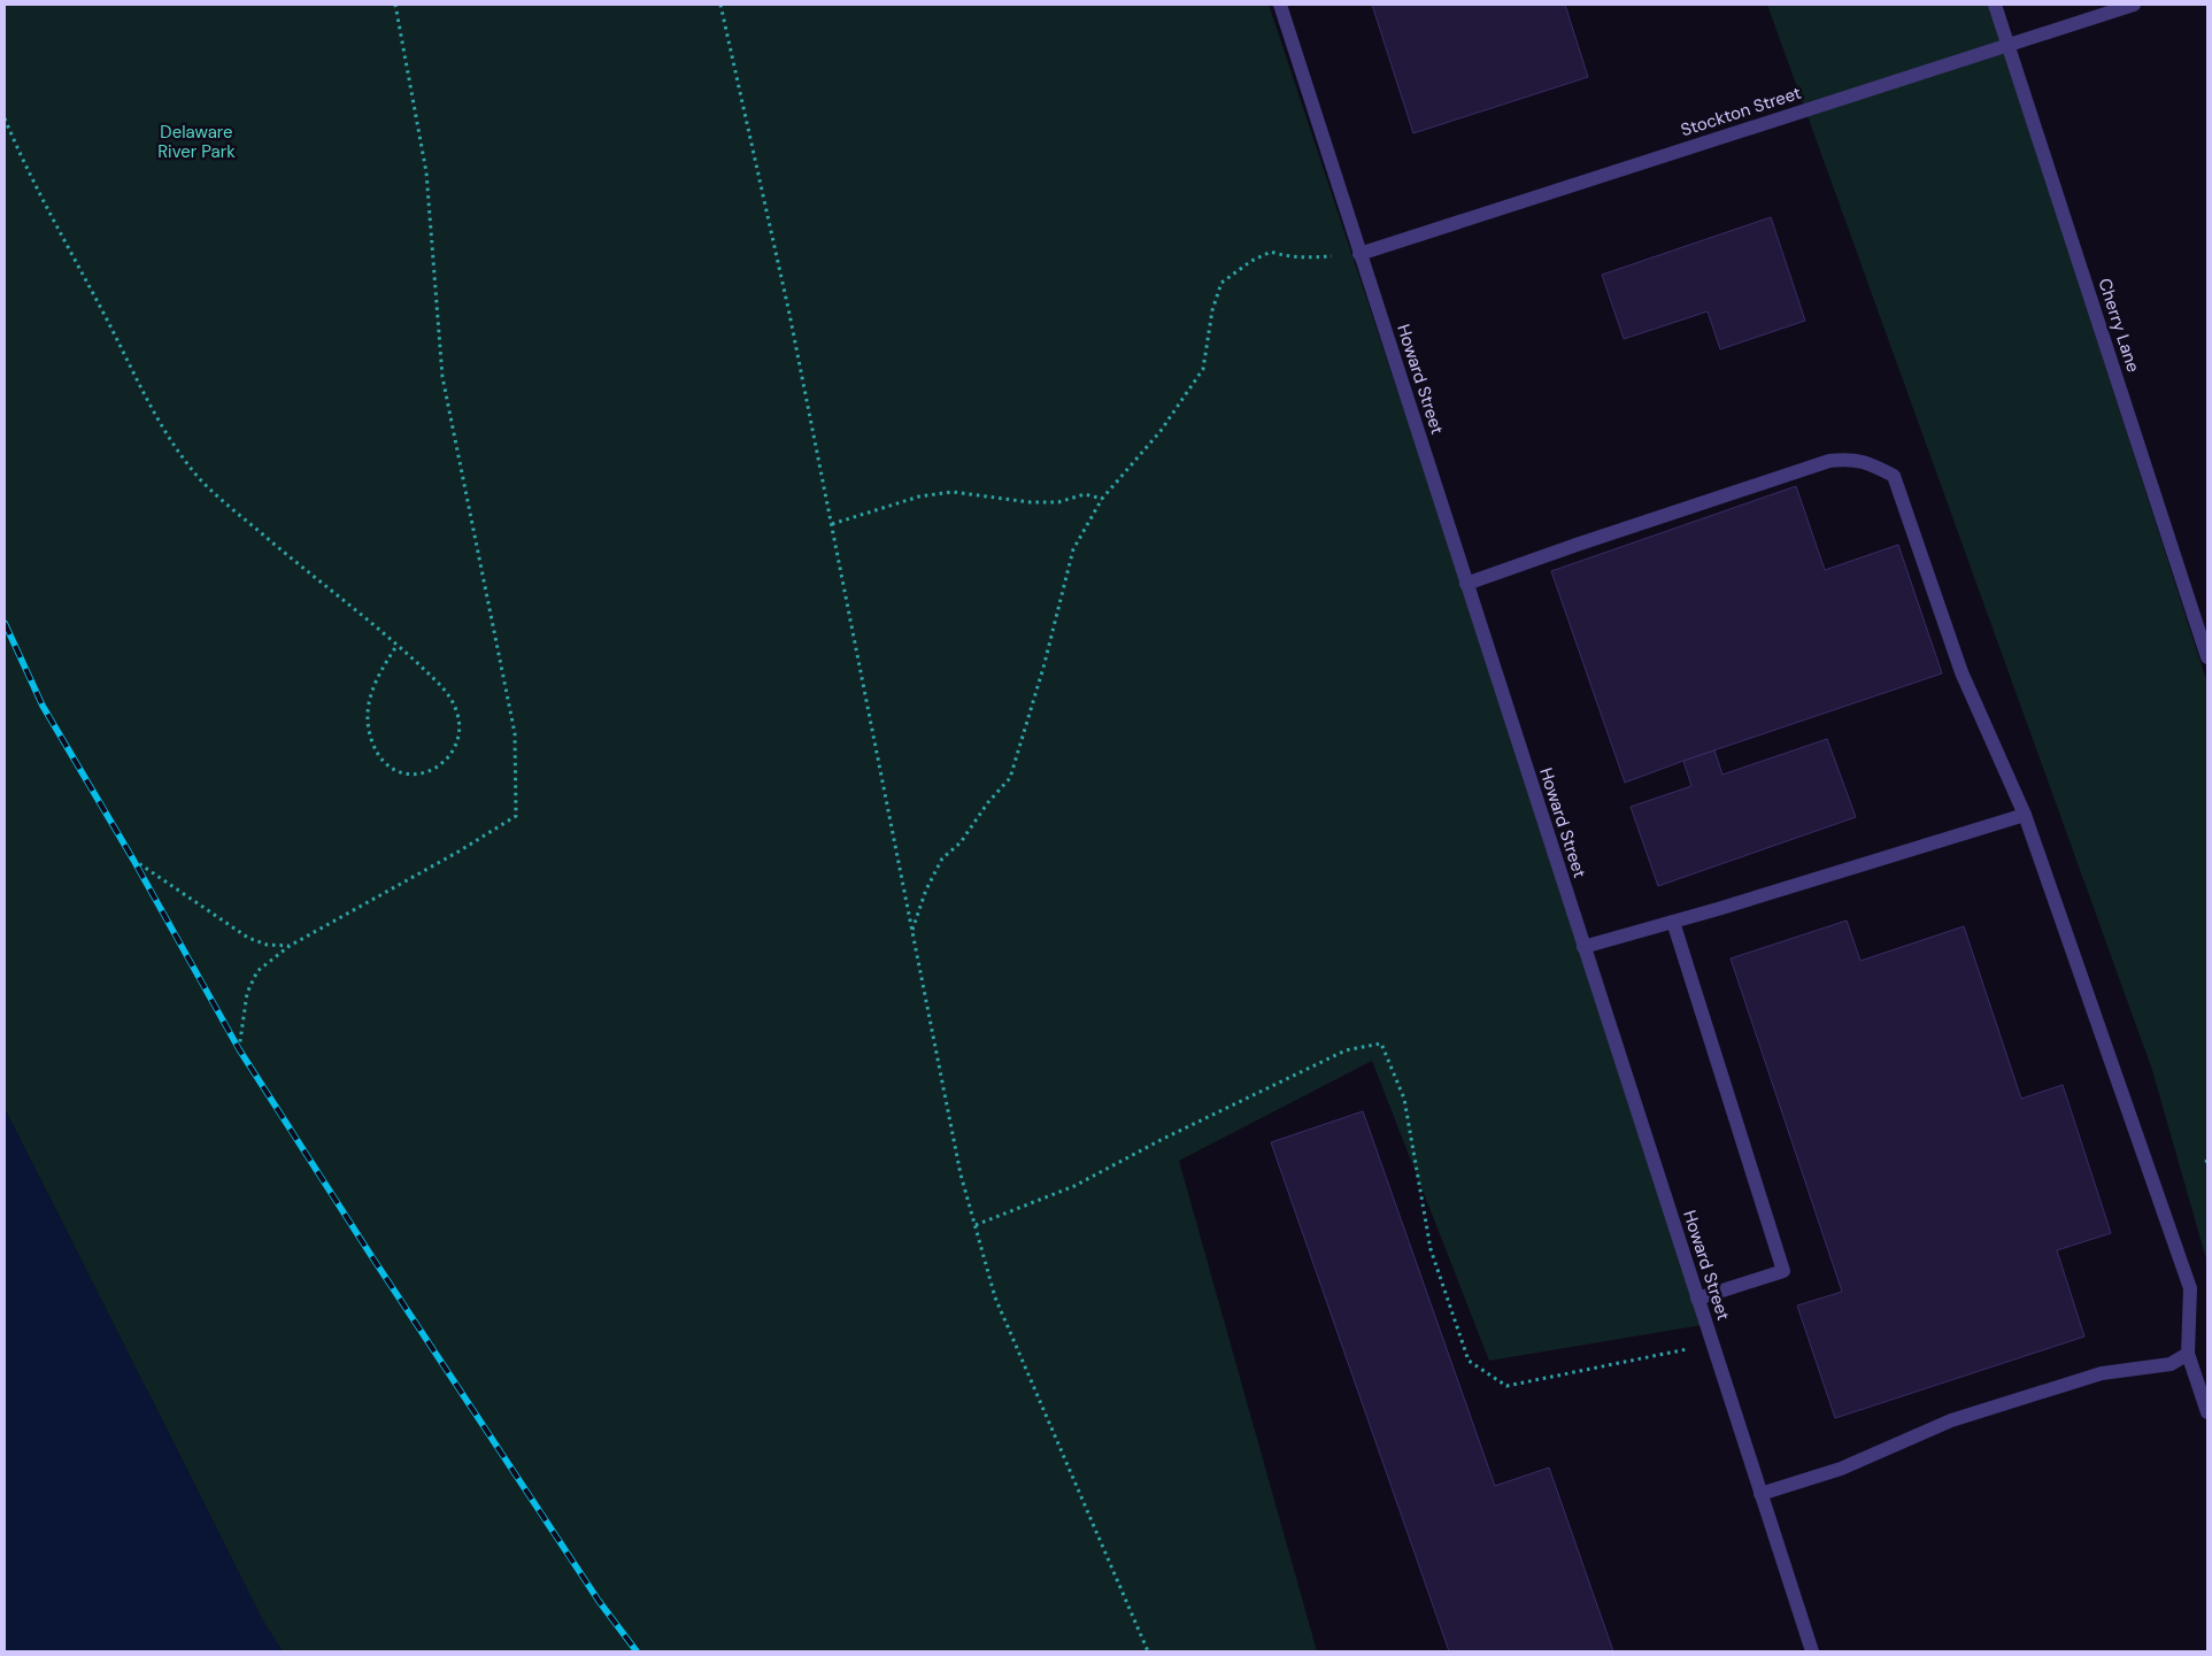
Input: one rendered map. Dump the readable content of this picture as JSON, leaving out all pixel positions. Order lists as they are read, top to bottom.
{
  "streets": {
    "street": ["Stockton Street", "Cherry Lane", "Howard Street"]
  },
  "crossings": [
    ["Stockton Street", "Cherry Lane"],
    ["Stockton Street", "Howard Street"]
  ],
  "parks": ["Delaware River Park"]
}
